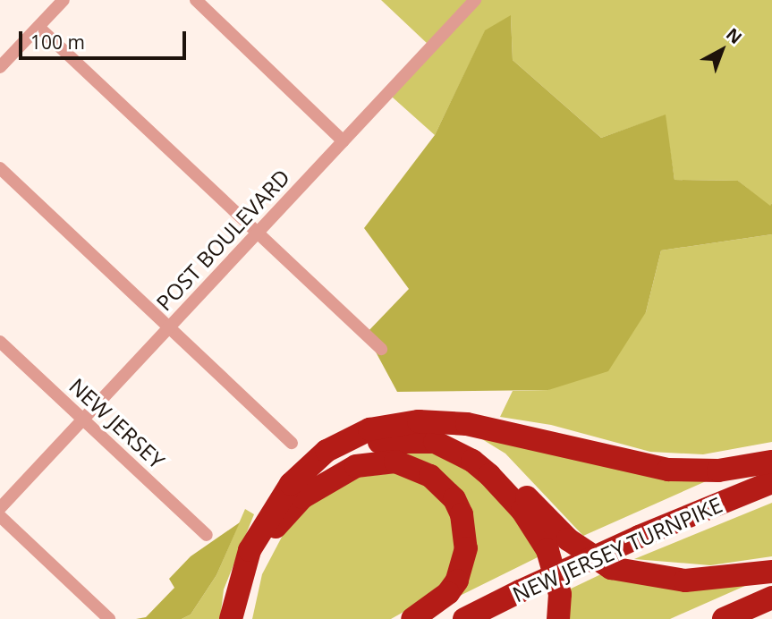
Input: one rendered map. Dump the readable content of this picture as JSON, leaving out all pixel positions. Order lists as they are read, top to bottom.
{
  "streets": {
    "highway": ["NEW JERSEY TURNPIKE"],
    "street": ["POST BOULEVARD", "NEW JERSEY"]
  },
  "crossings": [
    ["POST BOULEVARD", "NEW JERSEY"]
  ],
  "scale_bar": "100 m",
  "north": "top right"
}
